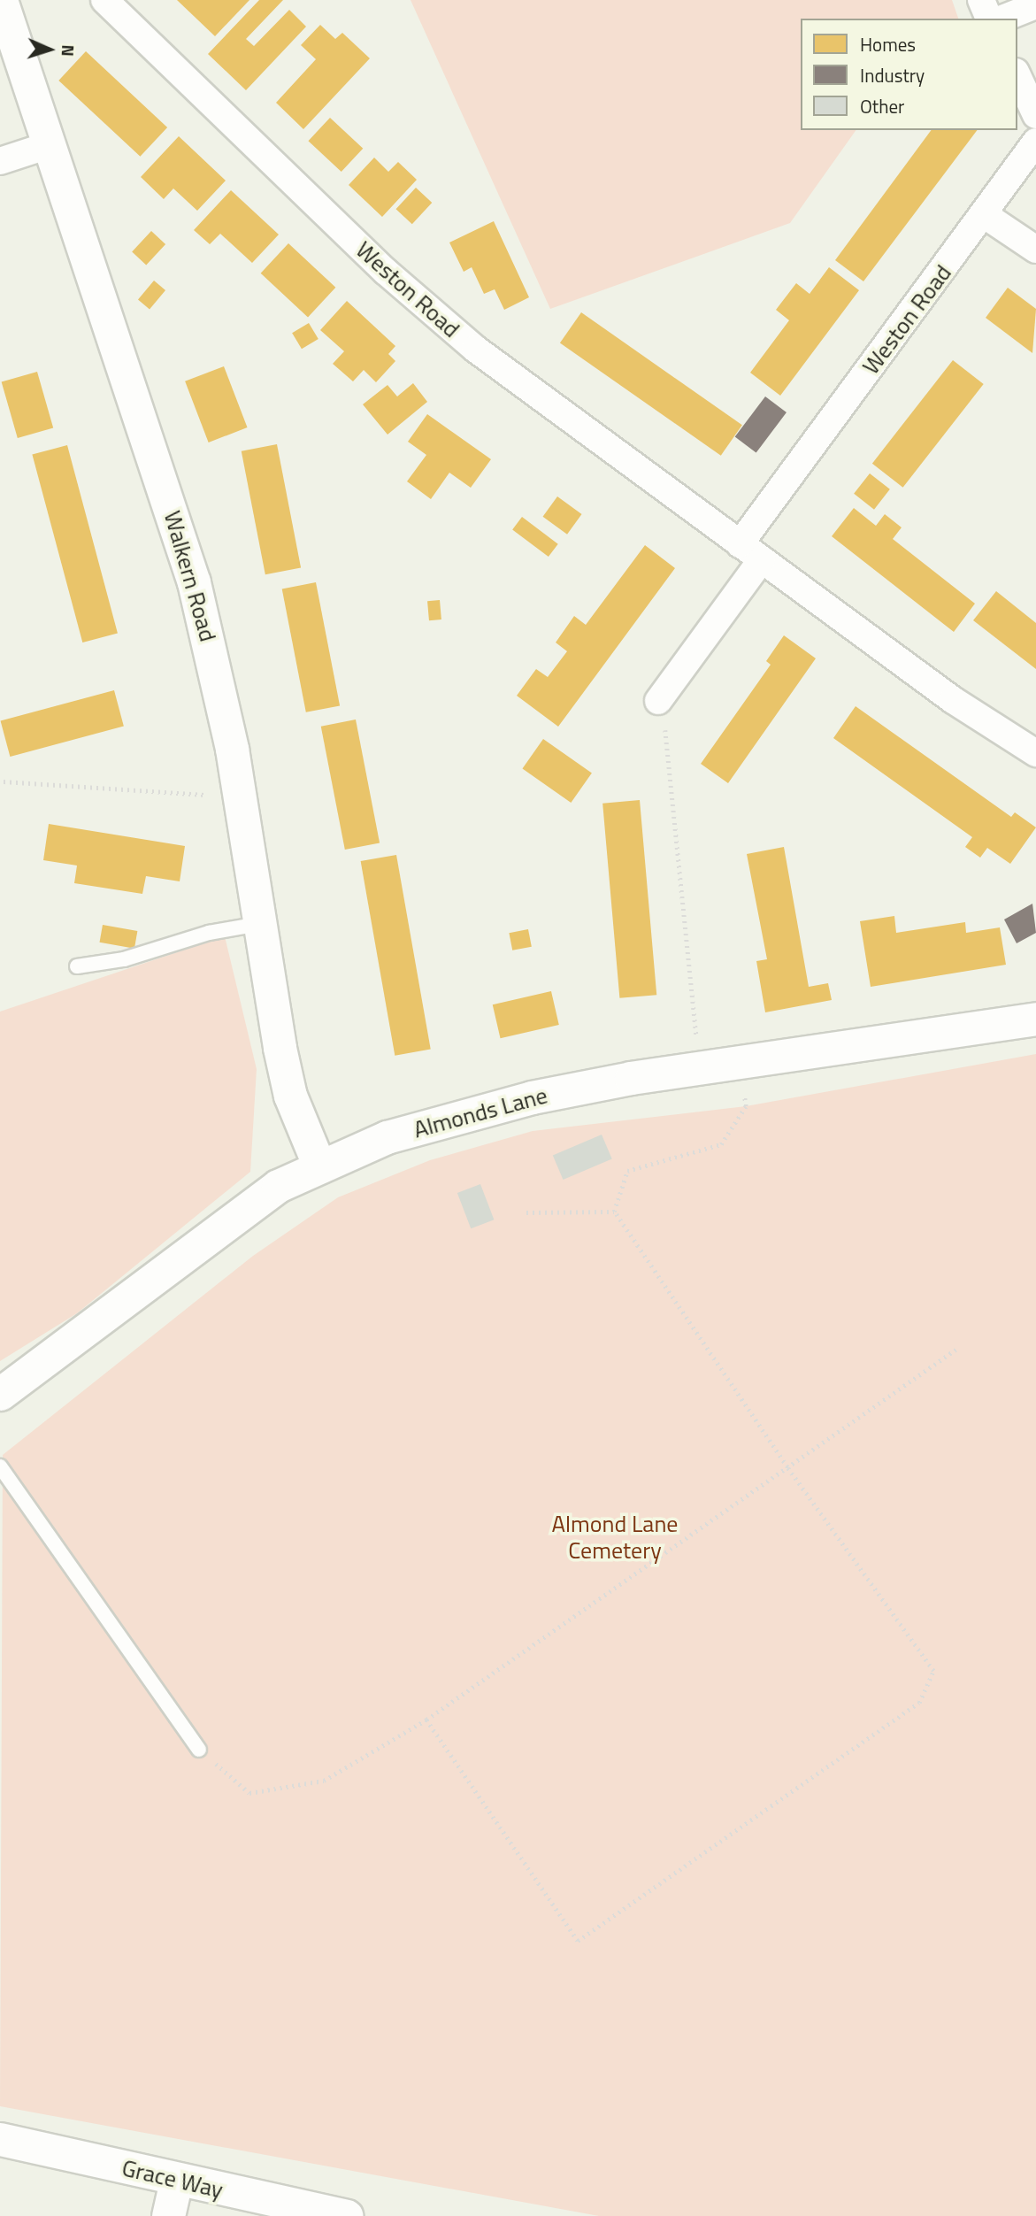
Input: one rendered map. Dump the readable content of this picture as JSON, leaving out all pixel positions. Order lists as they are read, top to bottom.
{
  "streets": {
    "street": [
      "Weston Road",
      "Walkern Road",
      "Almonds Lane",
      "Grace Way"
    ]
  },
  "crossings": [
    ["Walkern Road", "Almonds Lane"]
  ],
  "parks": ["Almond Lane Cemetery"],
  "legend": ["Homes", "Industry", "Other"],
  "north": "right"
}
